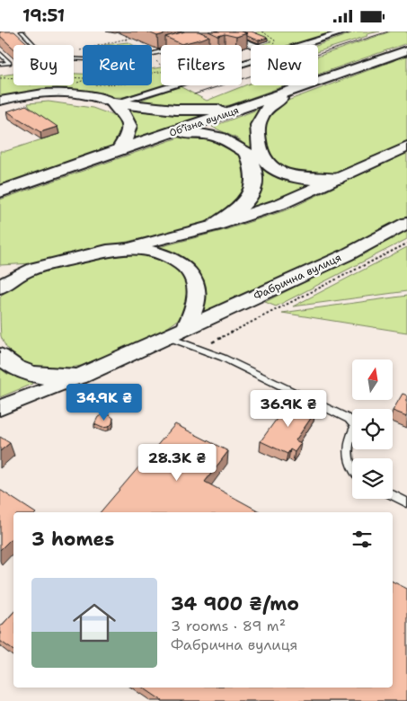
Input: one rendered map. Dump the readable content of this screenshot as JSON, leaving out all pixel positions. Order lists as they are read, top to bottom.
{
  "streets": {
    "main road": ["Обʼїзна вулиця", "Фабрична вулиця"]
  },
  "north": "top",
  "page": {
    "status": "19:51",
    "chip": [
      "Buy",
      "Rent",
      "Filters",
      "New"
    ],
    "price": ["34.9K ₴", "36.9K ₴", "28.3K ₴"],
    "heading": "3 homes",
    "list": [
      {
        "name": "34 900 ₴/mo",
        "note": "3 rooms · 89 m² · Фабрична вулиця"
      }
    ]
  }
}
